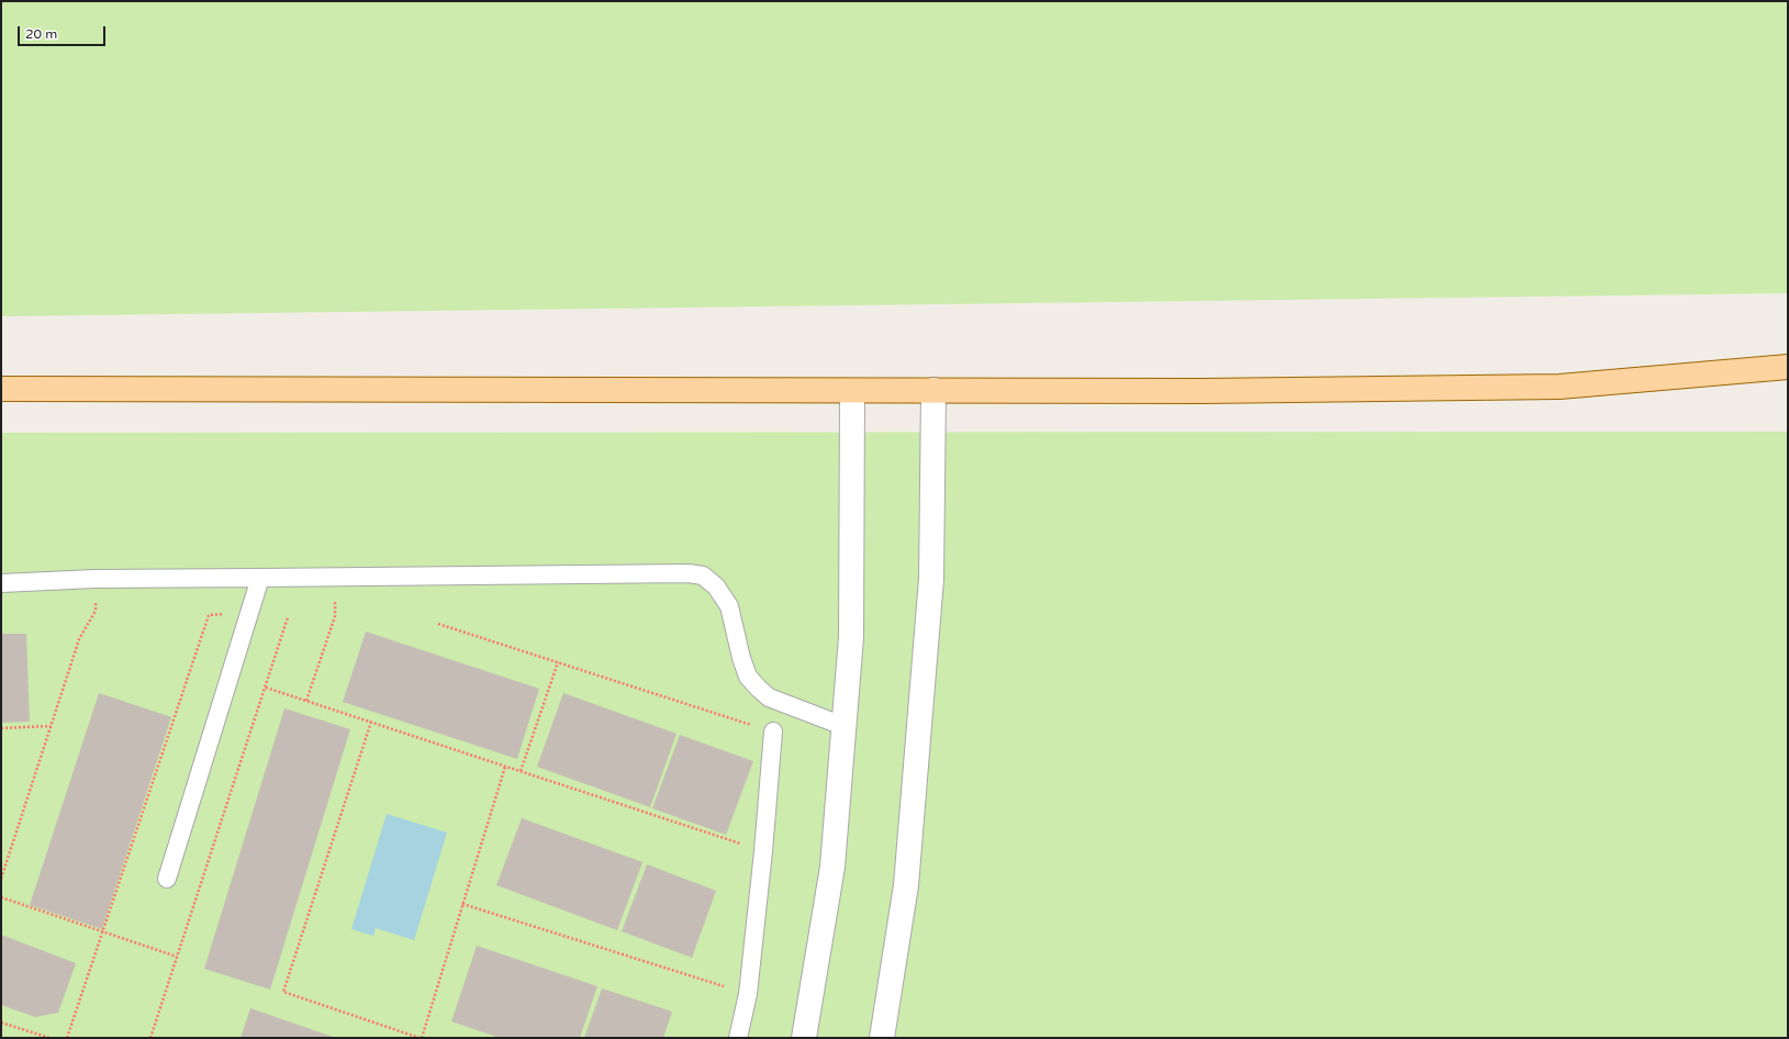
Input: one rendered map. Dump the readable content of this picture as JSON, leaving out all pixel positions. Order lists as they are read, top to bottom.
{
  "scale_bar": "20 m"
}
